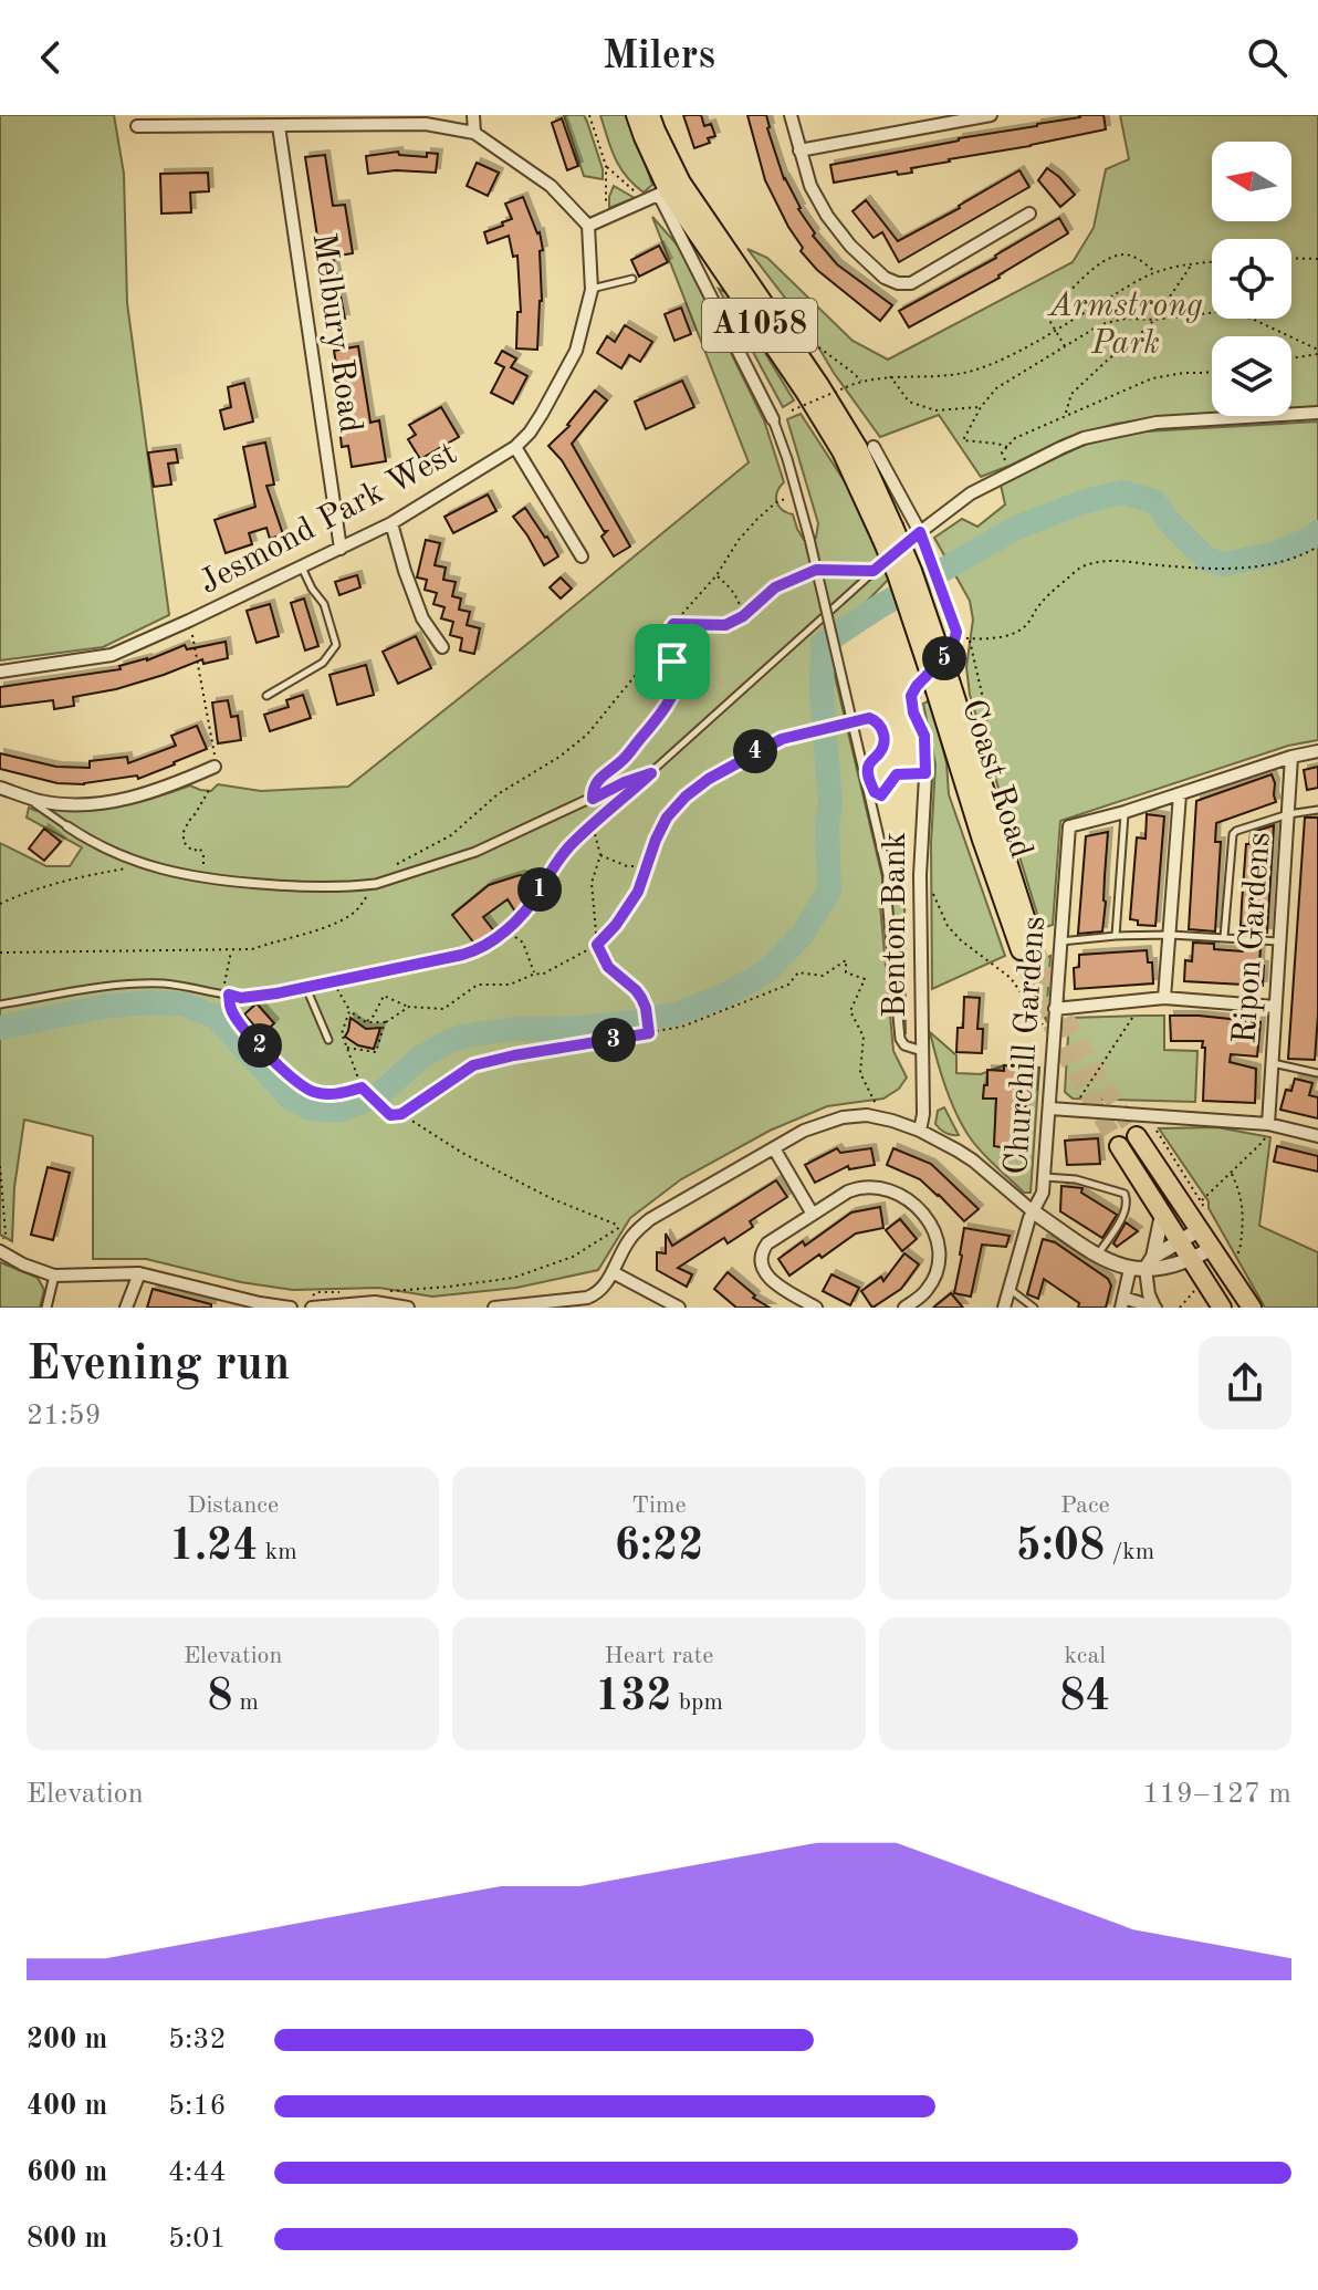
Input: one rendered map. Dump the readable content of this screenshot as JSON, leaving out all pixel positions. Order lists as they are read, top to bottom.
{
  "streets": {
    "highway": ["A1058", "Coast Road"],
    "street": [
      "Melbury Road",
      "Jesmond Park West",
      "Benton Bank",
      "Ripon Gardens",
      "Churchill Gardens"
    ]
  },
  "crossings": [
    ["Melbury Road", "Jesmond Park West"]
  ],
  "parks": ["Armstrong Park"],
  "north": "left",
  "page": {
    "header": "Milers",
    "pins": [
      "5",
      "4",
      "1",
      "3",
      "2"
    ],
    "heading": ["Evening run", "21:59"],
    "stats": [
      ["Distance", "1.24 km"],
      ["Time", "6:22"],
      ["Pace", "5:08 /km"],
      ["Elevation", "8 m"],
      ["Heart rate", "132 bpm"],
      ["kcal", "84"]
    ],
    "chart": ["Elevation", "119–127 m"],
    "list": [
      {
        "name": "200 m",
        "note": "5:32"
      },
      {
        "name": "400 m",
        "note": "5:16"
      },
      {
        "name": "600 m",
        "note": "4:44"
      },
      {
        "name": "800 m",
        "note": "5:01"
      }
    ]
  }
}
